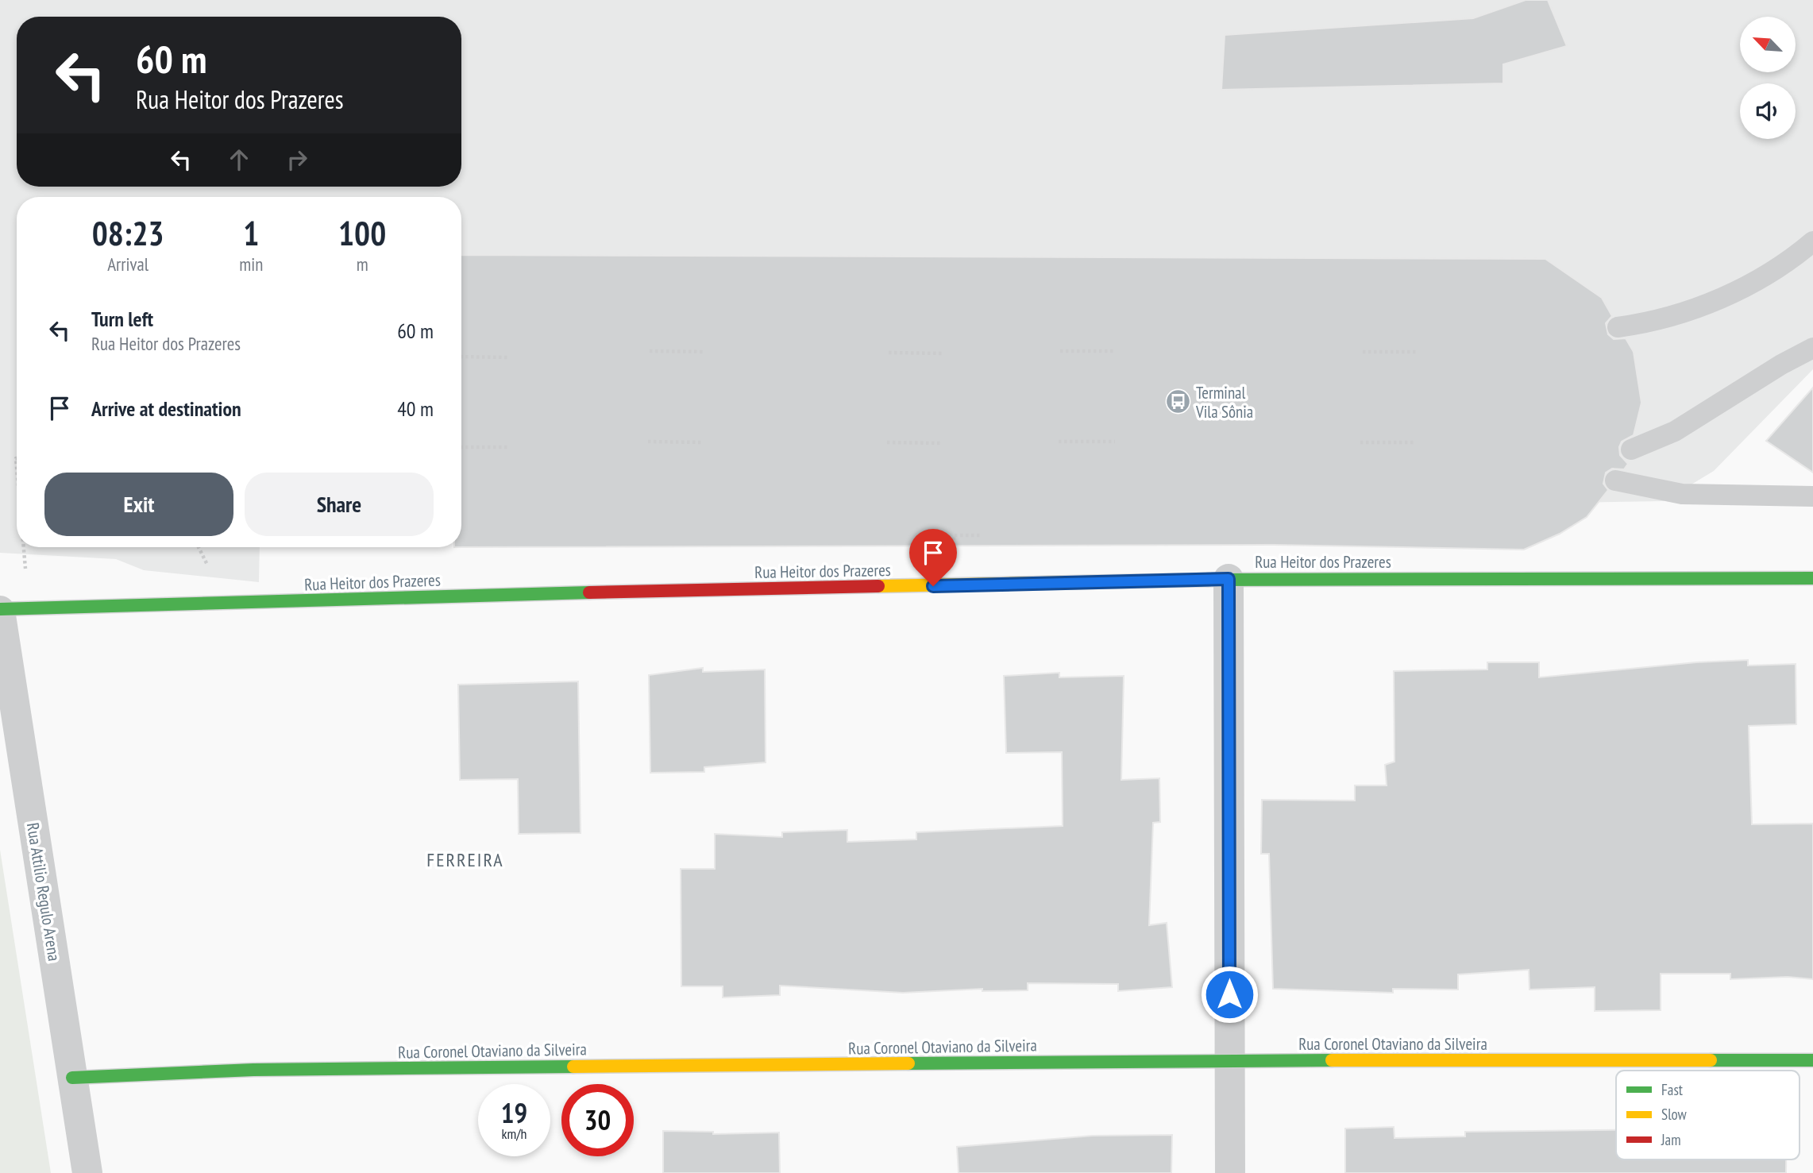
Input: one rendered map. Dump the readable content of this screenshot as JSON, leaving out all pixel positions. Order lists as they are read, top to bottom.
{
  "streets": {
    "street": ["Rua Heitor dos Prazeres", "Rua Attilio Regulo Arena", "Rua Coronel Otaviano da Silveira"]
  },
  "crossings": [
    ["Rua Heitor dos Prazeres", "Rua Attilio Regulo Arena"],
    ["Rua Attilio Regulo Arena", "Rua Coronel Otaviano da Silveira"]
  ],
  "districts": ["FERREIRA"],
  "places": {
    "bus stop": ["Terminal Vila Sônia"]
  },
  "legend": ["Fast", "Slow", "Jam"],
  "north": "top left",
  "page": {
    "turn": ["60 m", "Rua Heitor dos Prazeres"],
    "eta": [
      "08:23",
      "Arrival",
      "1",
      "min",
      "100",
      "m"
    ],
    "list": [
      {
        "name": "Turn left",
        "note": "Rua Heitor dos Prazeres",
        "value": "60 m"
      },
      {
        "name": "Arrive at destination",
        "value": "40 m"
      }
    ],
    "buttons": ["Exit", "Share"],
    "speed": "19 km/h",
    "limit": "30"
  }
}
